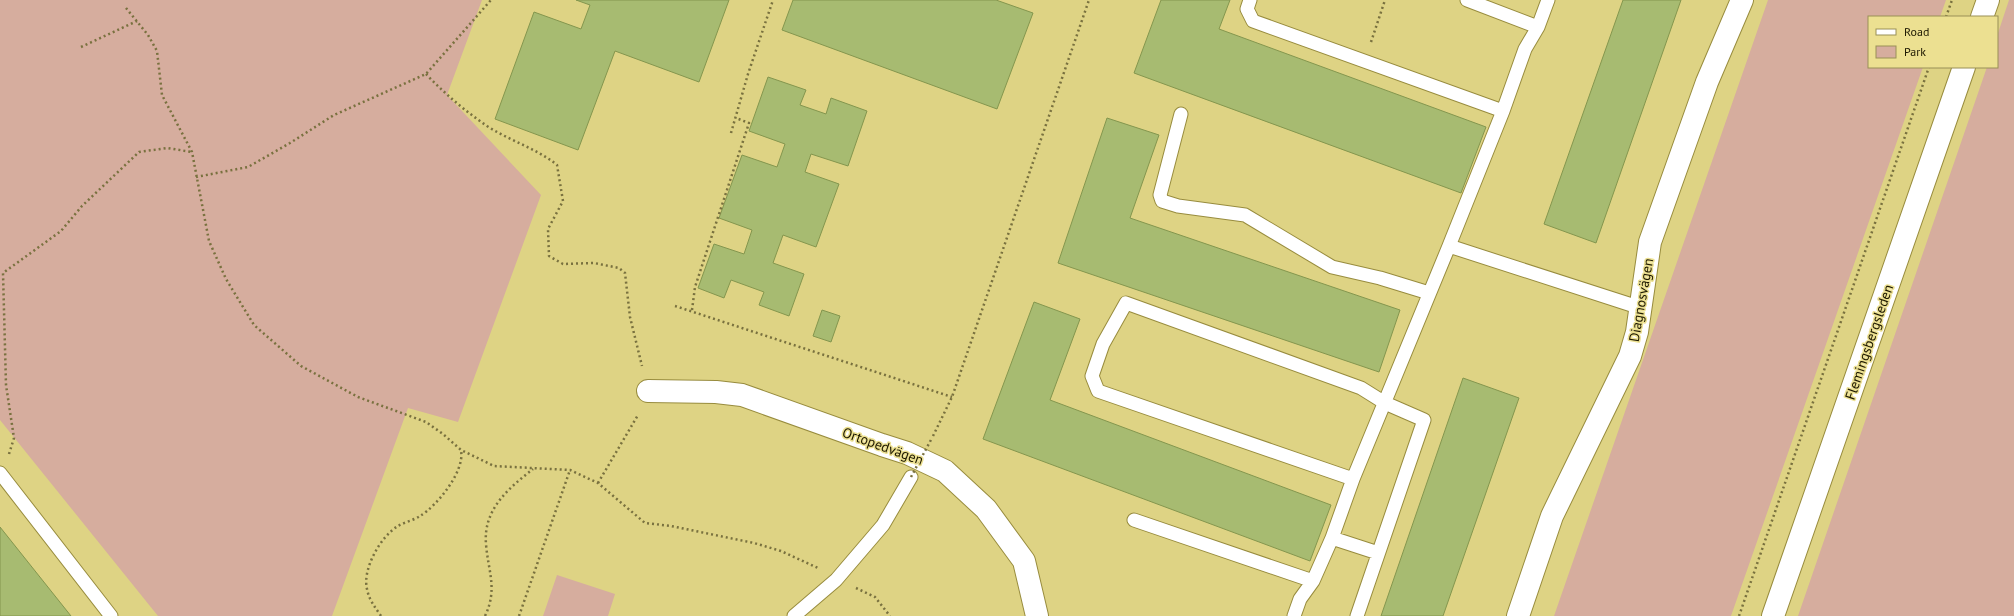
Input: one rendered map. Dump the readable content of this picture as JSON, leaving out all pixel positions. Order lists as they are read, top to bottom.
{
  "streets": {
    "street": ["Diagnosvägen", "Flemingsbergsleden", "Ortopedvägen"]
  },
  "legend": ["Road", "Park"]
}
